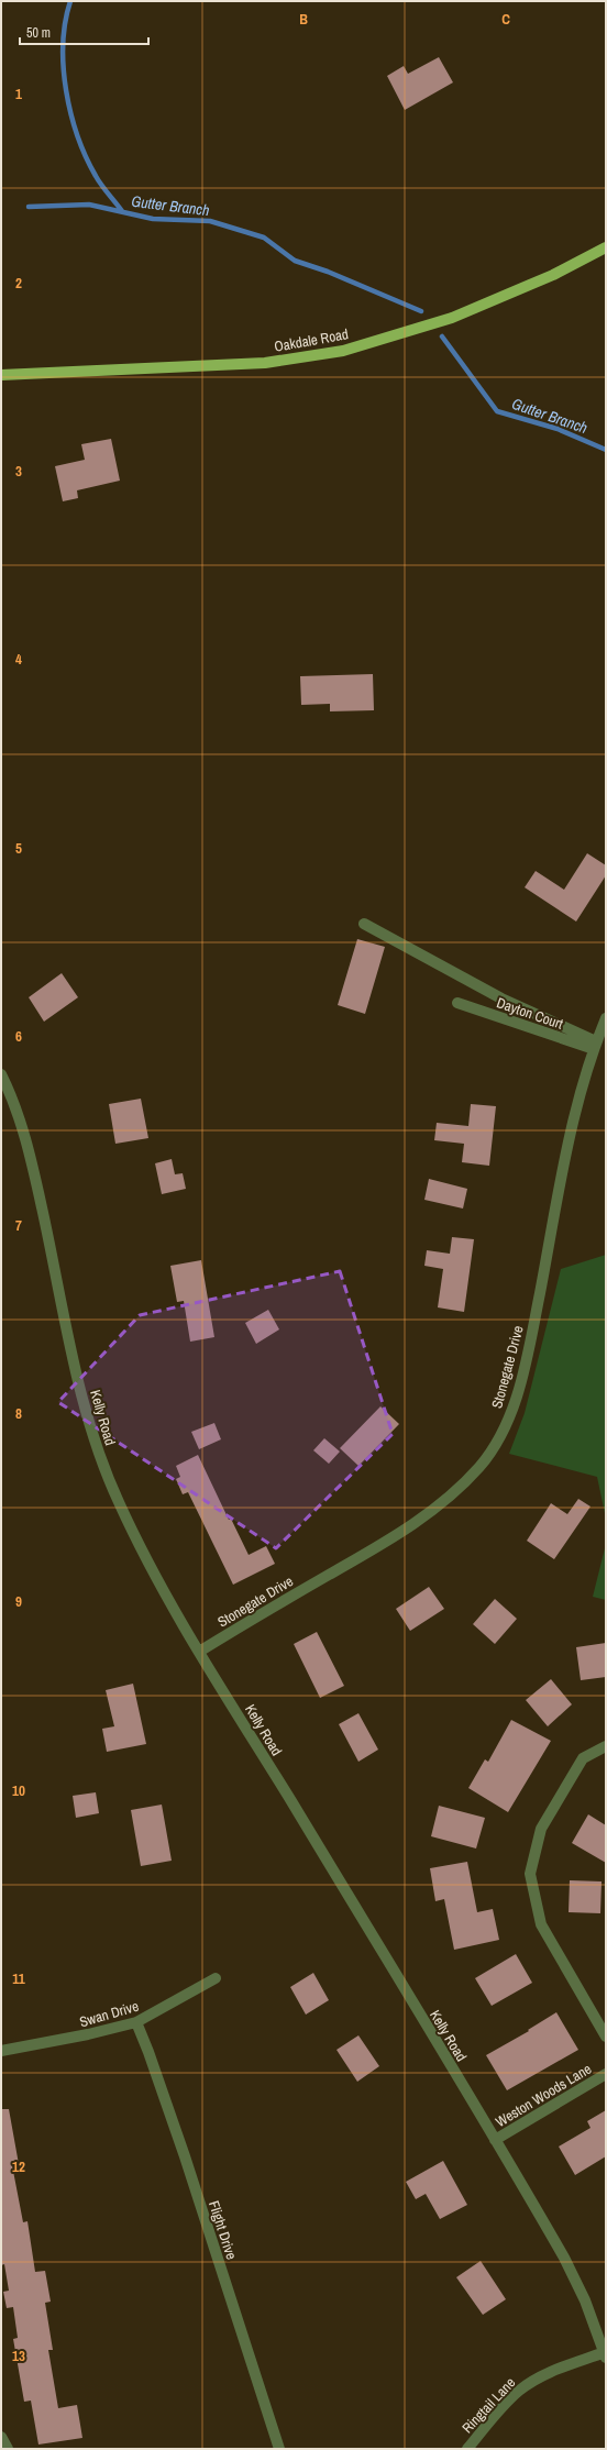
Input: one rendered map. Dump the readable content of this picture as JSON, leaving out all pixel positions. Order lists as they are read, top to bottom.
{
  "streets": {
    "main road": ["Oakdale Road"],
    "street": [
      "Dayton Court",
      "Stonegate Drive",
      "Kelly Road",
      "Swan Drive",
      "Weston Woods Lane",
      "Flight Drive",
      "Ringtail Lane"
    ]
  },
  "crossings": [
    ["Dayton Court", "Stonegate Drive"],
    ["Stonegate Drive", "Kelly Road"],
    ["Kelly Road", "Weston Woods Lane"],
    ["Kelly Road", "Ringtail Lane"],
    ["Swan Drive", "Flight Drive"]
  ],
  "water": ["Gutter Branch"],
  "scale_bar": "50 m",
  "grid": {
    "columns": ["B", "C"],
    "rows": [
      "1",
      "2",
      "3",
      "4",
      "5",
      "6",
      "7",
      "8",
      "9",
      "10",
      "11",
      "12",
      "13"
    ]
  }
}
